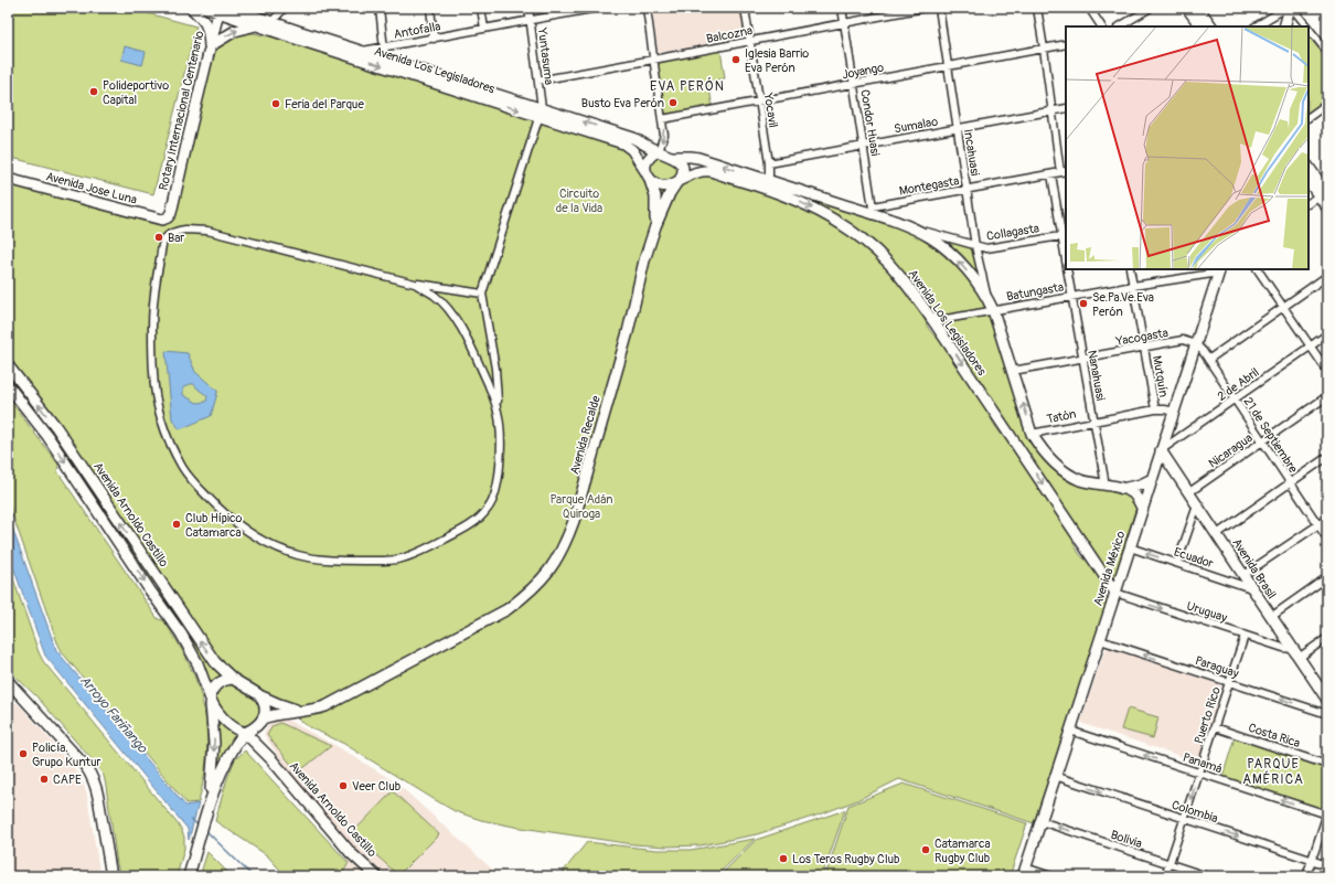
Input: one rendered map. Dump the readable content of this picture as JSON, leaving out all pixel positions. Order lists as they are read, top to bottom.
{
  "streets": {
    "main road": [
      "Avenida Los Legisladores",
      "Rotary Internacional Centenario",
      "Avenida Jose Luna",
      "Avenida Recalde",
      "Avenida Arnoldo Castillo",
      "Avenida México",
      "Avenida Brasil"
    ],
    "street": [
      "Antofalla",
      "Balcozna",
      "Yuntasuma",
      "Joyango",
      "Yocavil",
      "Condor Huasi",
      "Sumalao",
      "Incahuasi",
      "Montegasta",
      "Collagasta",
      "Batungasta",
      "Yacogasta",
      "Nanahuasi",
      "Mutquín",
      "2 de Abril",
      "Tatón",
      "21 de Septiembre",
      "Nicaragua",
      "Ecuador",
      "Uruguay",
      "Paraguay",
      "Puerto Rico",
      "Costa Rica",
      "Panamá",
      "Colombia",
      "Bolivia"
    ]
  },
  "crossings": [
    ["Antofalla", "Yuntasuma"],
    ["Antofalla", "Avenida Los Legisladores"],
    ["Balcozna", "Yuntasuma"],
    ["Balcozna", "Yocavil"],
    ["Balcozna", "Condor Huasi"],
    ["Yuntasuma", "Avenida Los Legisladores"],
    ["Avenida Los Legisladores", "Rotary Internacional Centenario"],
    ["Avenida Los Legisladores", "Yocavil"],
    ["Avenida Los Legisladores", "Condor Huasi"],
    ["Avenida Los Legisladores", "Incahuasi"],
    ["Avenida Los Legisladores", "Montegasta"],
    ["Avenida Los Legisladores", "Collagasta"],
    ["Avenida Los Legisladores", "Batungasta"],
    ["Avenida Los Legisladores", "Yacogasta"],
    ["Avenida Los Legisladores", "Nanahuasi"],
    ["Avenida Los Legisladores", "Tatón"],
    ["Avenida Los Legisladores", "Avenida Recalde"],
    ["Avenida Los Legisladores", "Avenida México"],
    ["Avenida Los Legisladores", "Uruguay"],
    ["Joyango", "Yocavil"],
    ["Joyango", "Condor Huasi"],
    ["Joyango", "Incahuasi"],
    ["Rotary Internacional Centenario", "Avenida Jose Luna"],
    ["Yocavil", "Sumalao"],
    ["Condor Huasi", "Sumalao"],
    ["Condor Huasi", "Montegasta"],
    ["Sumalao", "Incahuasi"],
    ["Incahuasi", "Montegasta"],
    ["Incahuasi", "Collagasta"],
    ["Montegasta", "Nanahuasi"],
    ["Collagasta", "Nanahuasi"],
    ["Batungasta", "Nanahuasi"],
    ["Batungasta", "Mutquín"],
    ["Batungasta", "Avenida México"],
    ["Yacogasta", "Nanahuasi"],
    ["Yacogasta", "Mutquín"],
    ["Yacogasta", "21 de Septiembre"],
    ["Yacogasta", "Avenida México"],
    ["Nanahuasi", "Tatón"],
    ["Mutquín", "Tatón"],
    ["2 de Abril", "21 de Septiembre"],
    ["2 de Abril", "Avenida México"],
    ["2 de Abril", "Avenida Brasil"],
    ["Tatón", "Avenida México"],
    ["Avenida Recalde", "Avenida Arnoldo Castillo"],
    ["21 de Septiembre", "Nicaragua"],
    ["21 de Septiembre", "Avenida México"],
    ["Nicaragua", "Avenida Brasil"],
    ["Ecuador", "Avenida México"],
    ["Ecuador", "Avenida Brasil"],
    ["Avenida México", "Avenida Brasil"],
    ["Avenida México", "Uruguay"],
    ["Avenida México", "Paraguay"],
    ["Avenida México", "Panamá"],
    ["Avenida México", "Colombia"],
    ["Avenida México", "Bolivia"],
    ["Avenida Brasil", "Uruguay"],
    ["Uruguay", "Puerto Rico"],
    ["Paraguay", "Puerto Rico"],
    ["Puerto Rico", "Costa Rica"],
    ["Puerto Rico", "Panamá"],
    ["Puerto Rico", "Colombia"],
    ["Puerto Rico", "Bolivia"]
  ],
  "one_way": [
    "Ecuador",
    "Uruguay",
    "Paraguay",
    "Panamá",
    "Colombia",
    "Bolivia"
  ],
  "districts": ["EVA PERÓN", "PARQUE AMÉRICA"],
  "water": ["Arroyo Fariñango"],
  "parks": ["Circuito de la Vida", "Parque Adán Quiroga"],
  "places": [
    "Iglesia Barrio Eva Perón",
    "Polideportivo Capital",
    "Busto Eva Perón",
    "Feria del Parque",
    "Bar",
    "Se.Pa.Ve.Eva Perón",
    "Club Hípico Catamarca",
    "Policía. Grupo Kuntur",
    "CAPE",
    "Veer Club",
    "Catamarca Rugby Club",
    "Los Teros Rugby Club"
  ]
}
